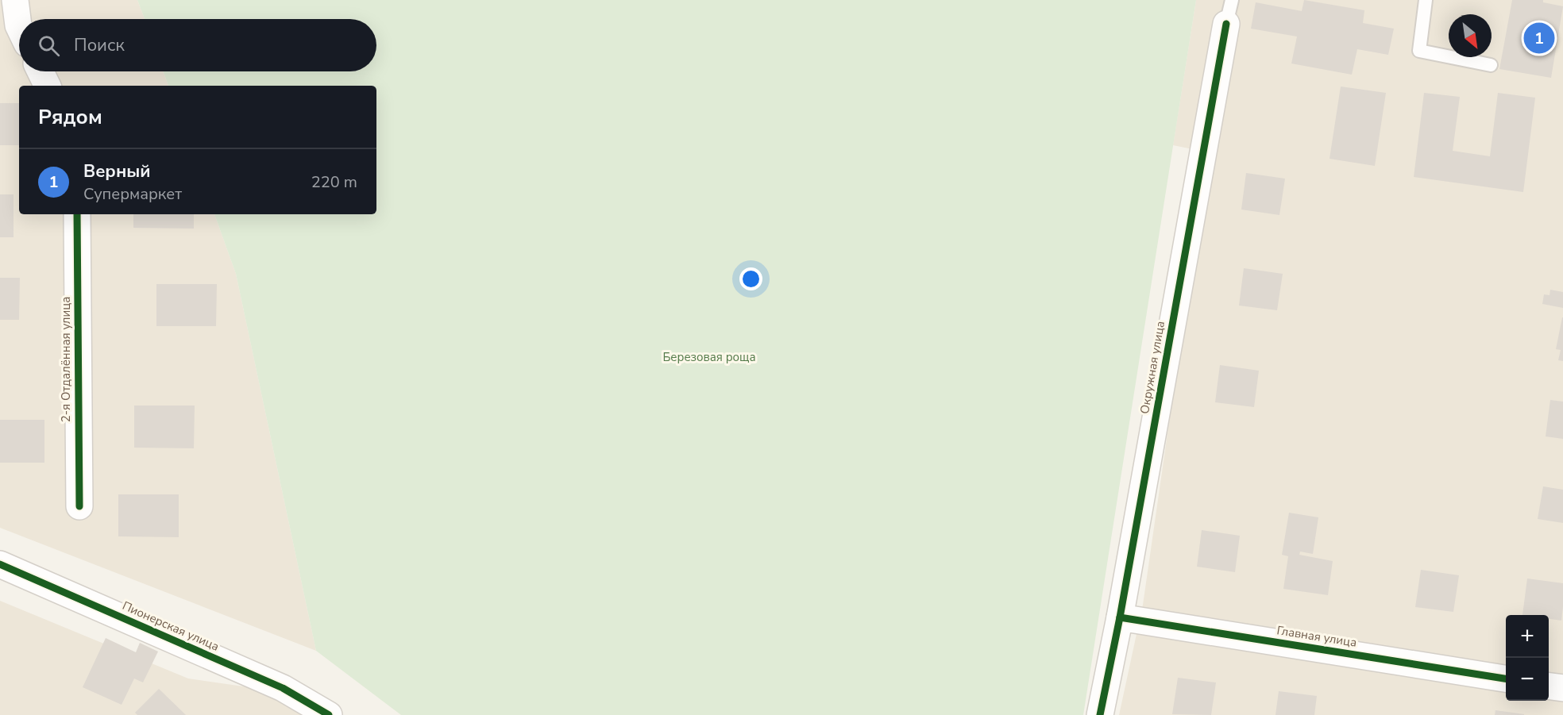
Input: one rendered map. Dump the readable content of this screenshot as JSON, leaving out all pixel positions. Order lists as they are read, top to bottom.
{
  "streets": {
    "street": [
      "2-я Отдалённая улица",
      "Окружная улица",
      "Пионерская улица",
      "Главная улица"
    ]
  },
  "crossings": [
    ["Окружная улица", "Главная улица"]
  ],
  "parks": ["Березовая роща"],
  "north": "bottom right",
  "page": {
    "search": "Поиск",
    "pins": "1",
    "heading": "Рядом",
    "list": [
      {
        "mark": "1",
        "name": "Верный",
        "note": "Супермаркет",
        "value": "220 m"
      }
    ],
    "map_buttons": ["+", "−"]
  }
}
